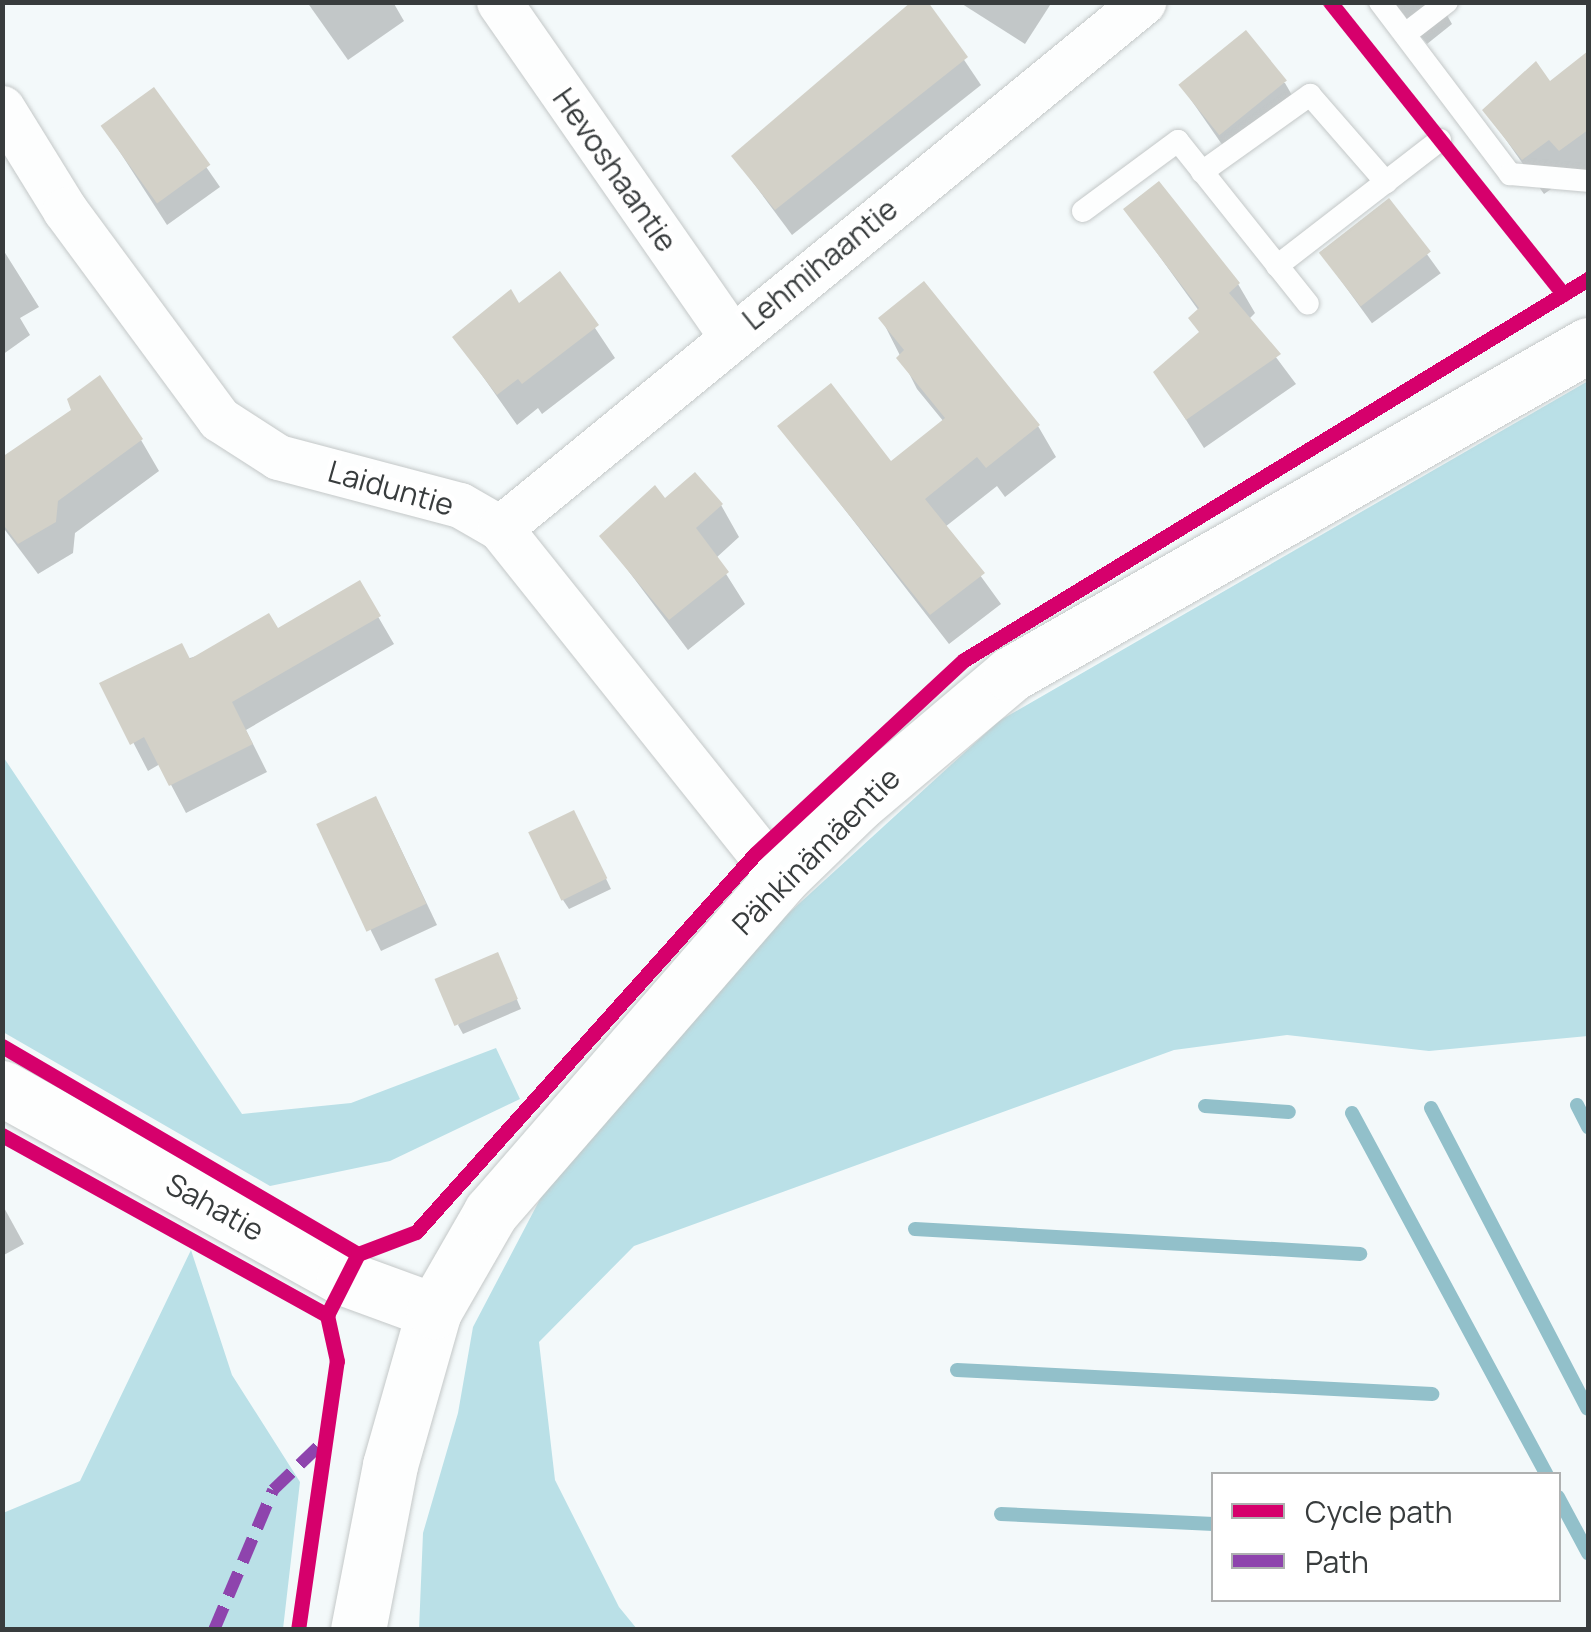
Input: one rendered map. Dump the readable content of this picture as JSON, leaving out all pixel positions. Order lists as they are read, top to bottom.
{
  "streets": {
    "street": [
      "Hevoshaantie",
      "Lehmihaantie",
      "Laiduntie",
      "Pähkinämäentie",
      "Sahatie"
    ]
  },
  "crossings": [
    ["Hevoshaantie", "Lehmihaantie"],
    ["Lehmihaantie", "Laiduntie"],
    ["Laiduntie", "Pähkinämäentie"],
    ["Pähkinämäentie", "Sahatie"]
  ],
  "legend": ["Cycle path", "Path"]
}
